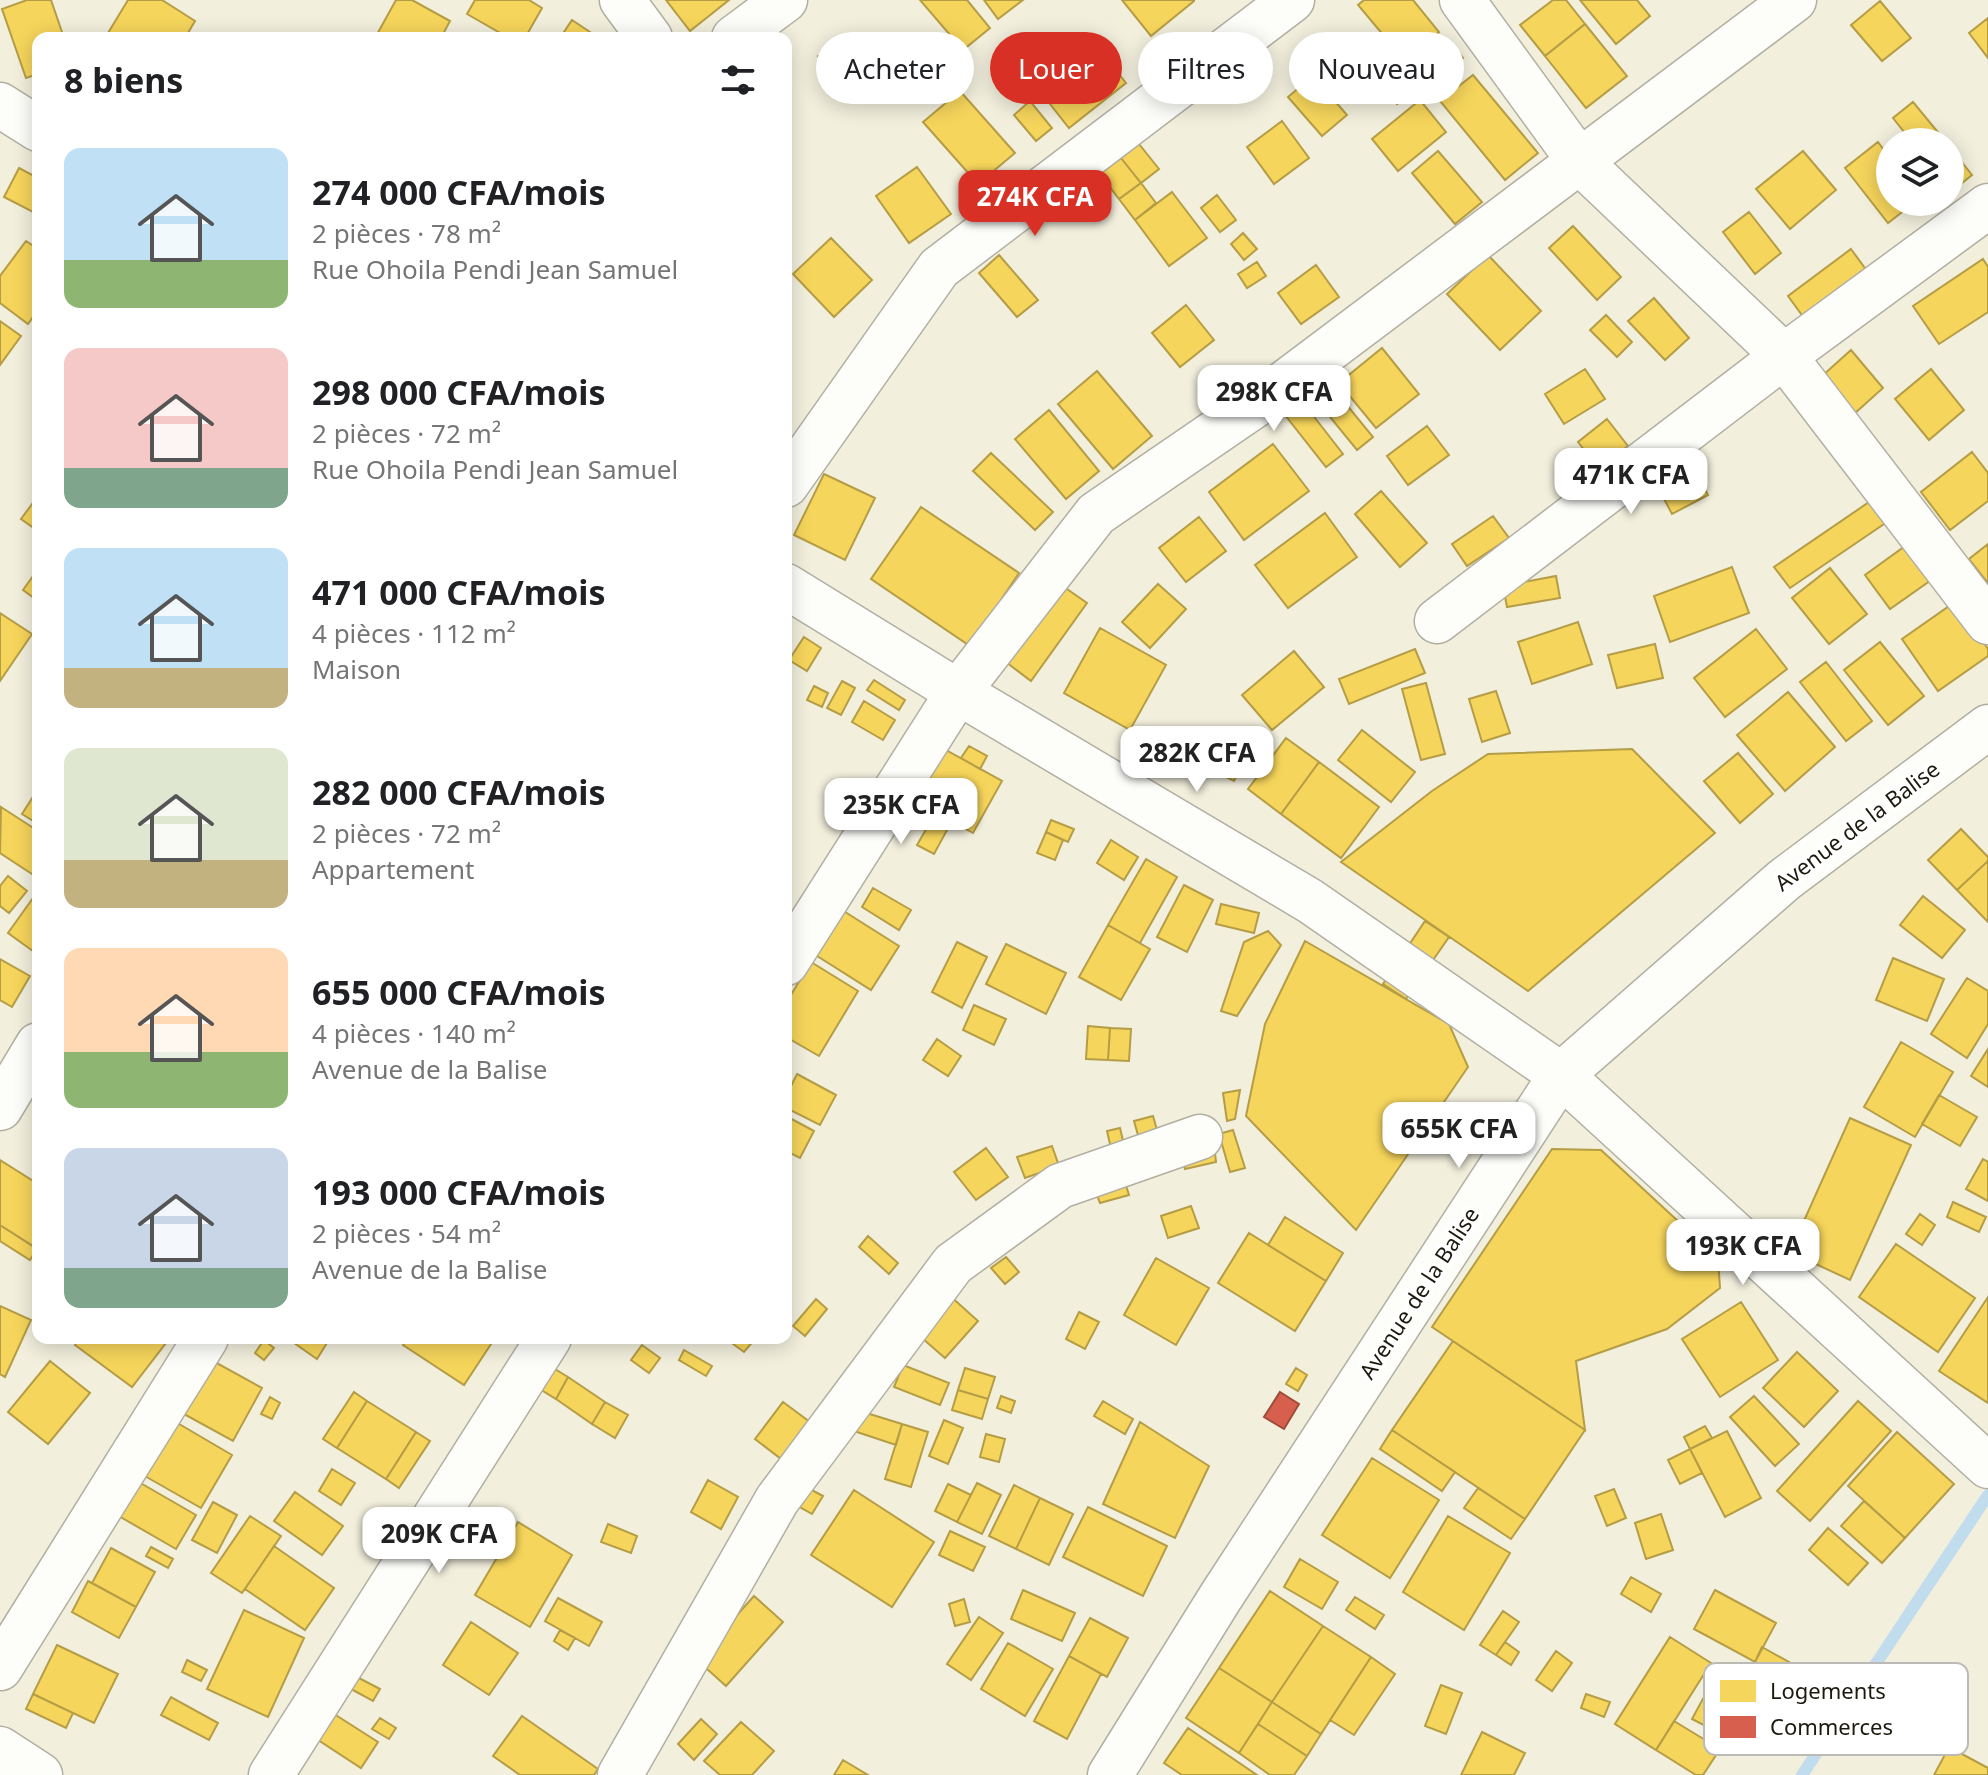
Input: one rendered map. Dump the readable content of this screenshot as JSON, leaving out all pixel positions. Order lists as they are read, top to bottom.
{
  "streets": {
    "street": ["Avenue de la Balise"]
  },
  "legend": ["Logements", "Commerces"],
  "page": {
    "chip": [
      "Acheter",
      "Louer",
      "Filtres",
      "Nouveau"
    ],
    "heading": "8 biens",
    "list": [
      {
        "name": "274 000 CFA/mois",
        "note": "2 pièces · 78 m² · Rue Ohoila Pendi Jean Samuel"
      },
      {
        "name": "298 000 CFA/mois",
        "note": "2 pièces · 72 m² · Rue Ohoila Pendi Jean Samuel"
      },
      {
        "name": "471 000 CFA/mois",
        "note": "4 pièces · 112 m² · Maison"
      },
      {
        "name": "282 000 CFA/mois",
        "note": "2 pièces · 72 m² · Appartement"
      },
      {
        "name": "655 000 CFA/mois",
        "note": "4 pièces · 140 m² · Avenue de la Balise"
      },
      {
        "name": "193 000 CFA/mois",
        "note": "2 pièces · 54 m² · Avenue de la Balise"
      }
    ],
    "price": [
      "274K CFA",
      "298K CFA",
      "471K CFA",
      "282K CFA",
      "235K CFA",
      "655K CFA",
      "193K CFA",
      "209K CFA"
    ]
  }
}
